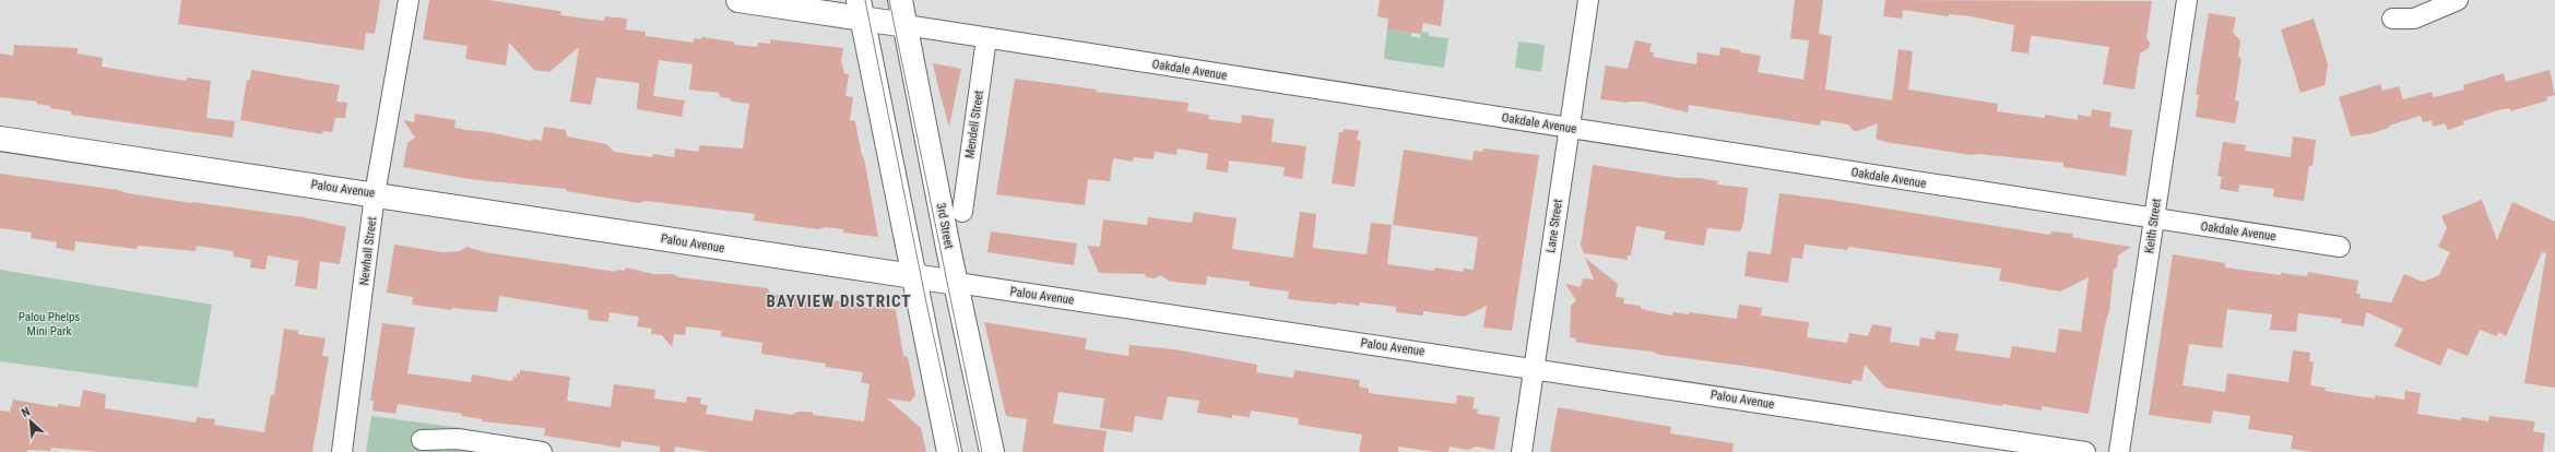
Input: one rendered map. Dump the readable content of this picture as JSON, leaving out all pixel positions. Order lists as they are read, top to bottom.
{
  "streets": {
    "main road": ["Oakdale Avenue", "Palou Avenue", "3rd Street"],
    "street": [
      "Mendell Street",
      "Lane Street",
      "Keith Street",
      "Newhall Street"
    ]
  },
  "crossings": [
    ["Oakdale Avenue", "Mendell Street"],
    ["Oakdale Avenue", "3rd Street"],
    ["Oakdale Avenue", "Lane Street"],
    ["Oakdale Avenue", "Keith Street"],
    ["Palou Avenue", "3rd Street"],
    ["Palou Avenue", "Lane Street"],
    ["Palou Avenue", "Newhall Street"]
  ],
  "districts": ["BAYVIEW DISTRICT"],
  "parks": ["Palou Phelps Mini Park"],
  "north": "top left"
}
